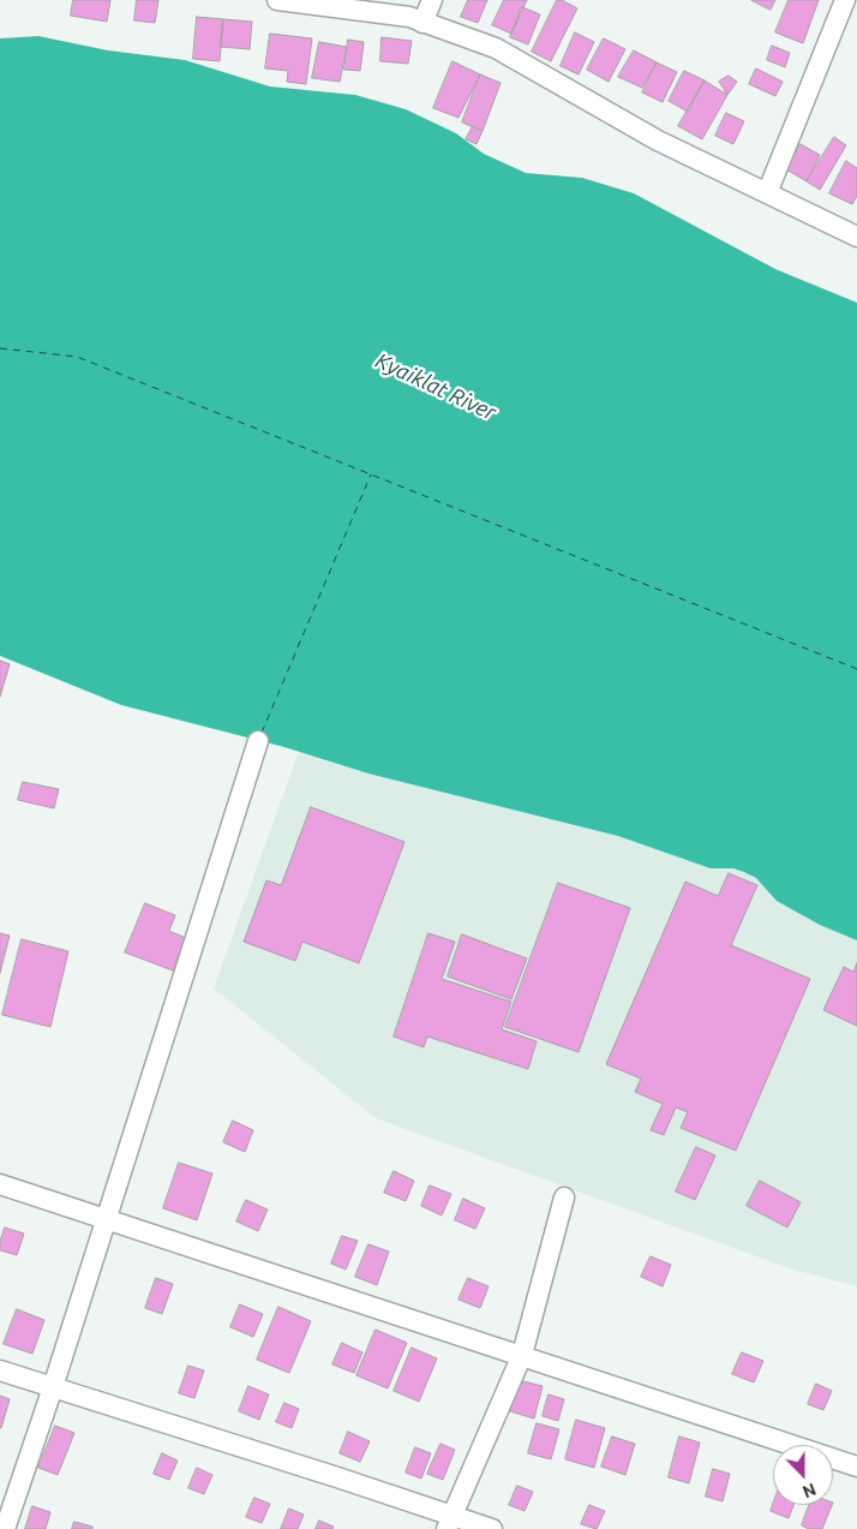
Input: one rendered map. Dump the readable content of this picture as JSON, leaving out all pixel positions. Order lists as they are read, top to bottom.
{
  "water": ["Kyaiklat River"],
  "north": "bottom"
}
